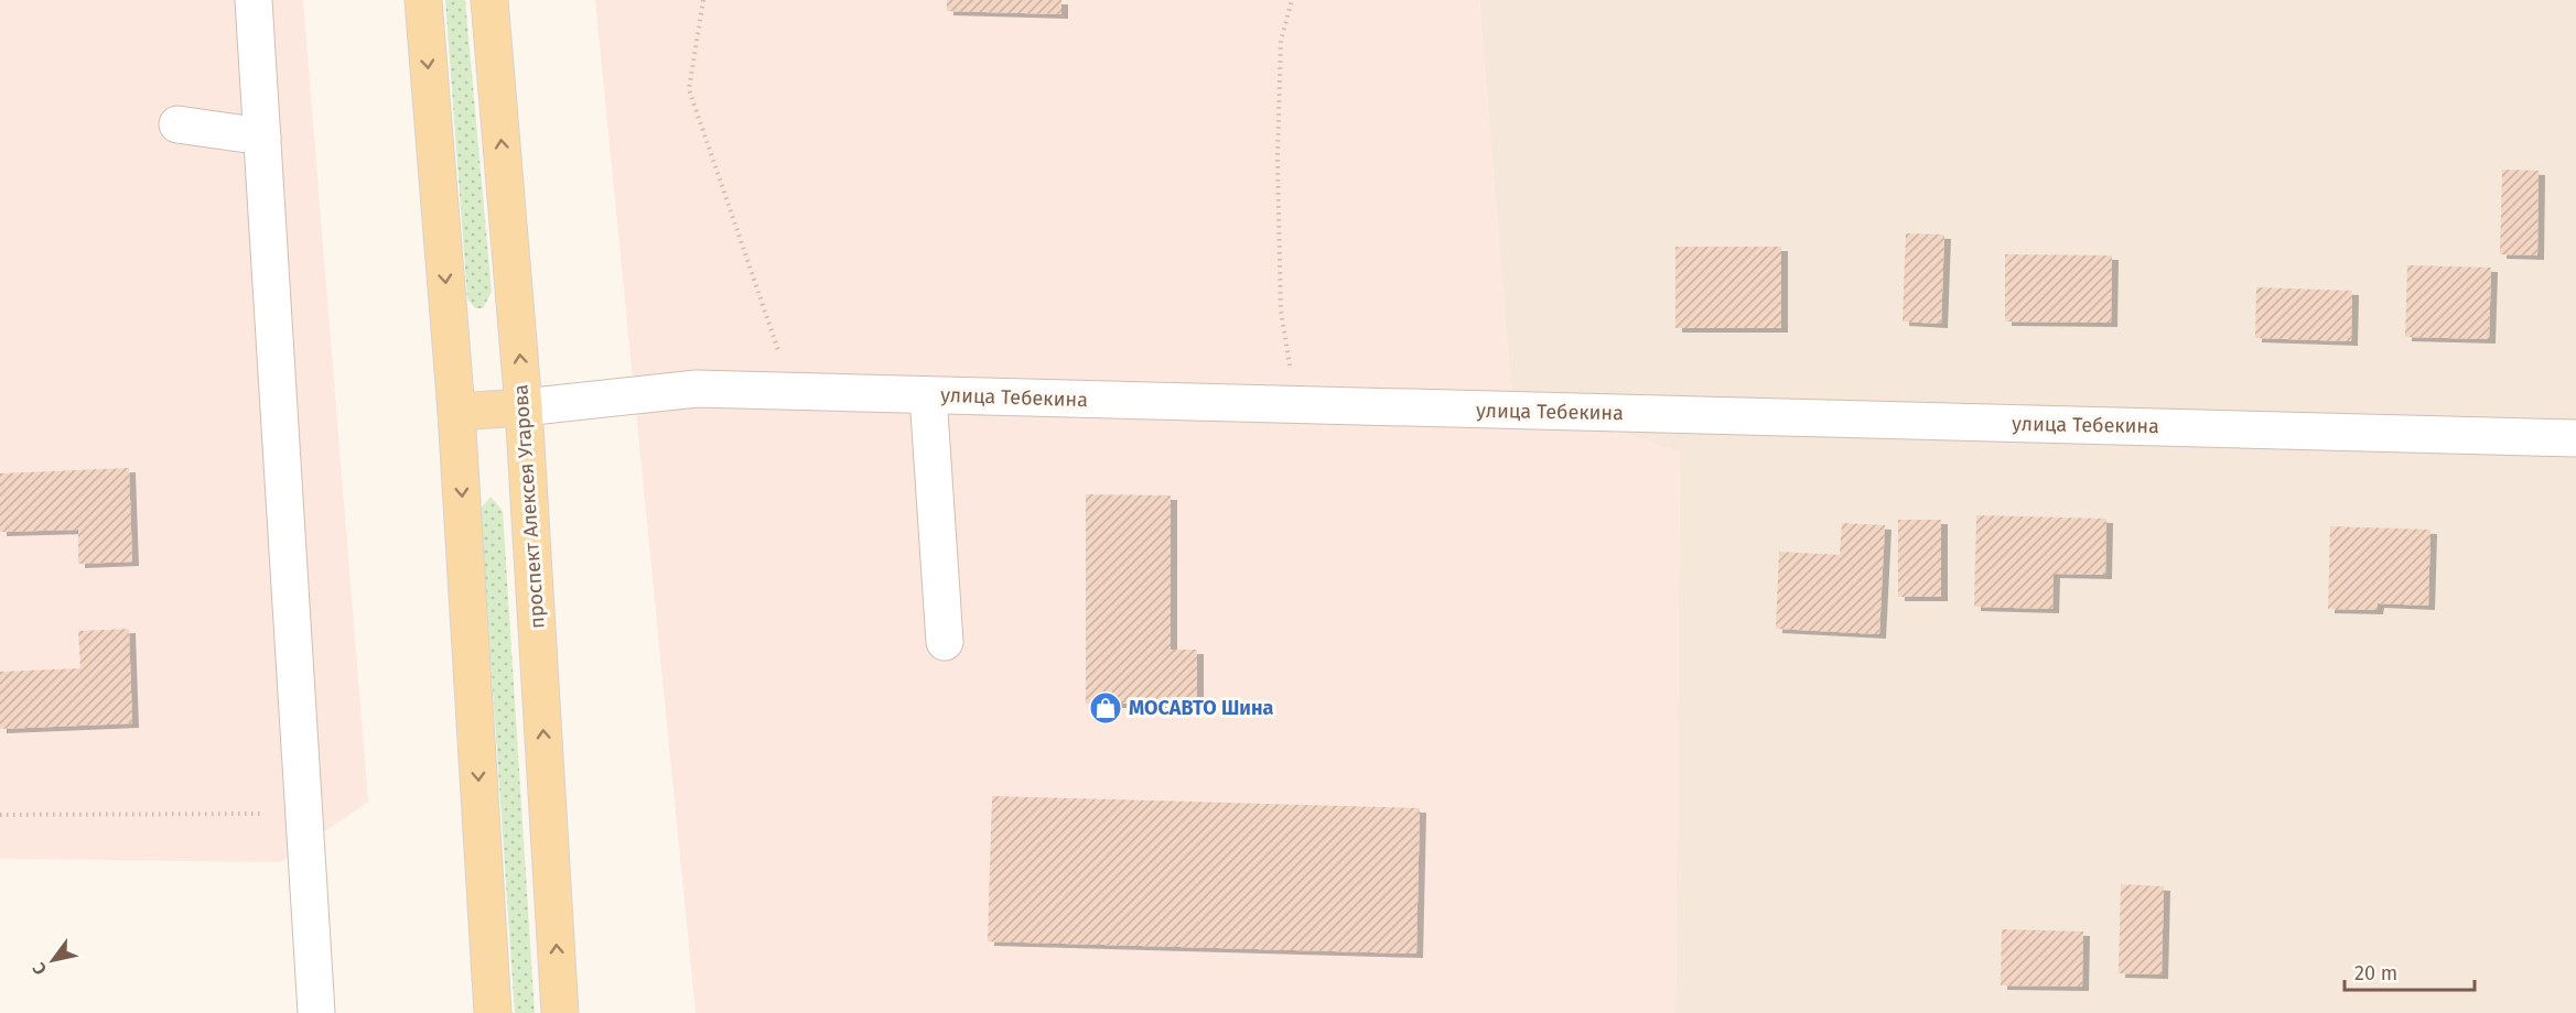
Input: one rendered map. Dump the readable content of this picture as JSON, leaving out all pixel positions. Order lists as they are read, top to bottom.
{
  "streets": {
    "main road": ["проспект Алексея Угарова"],
    "street": ["улица Тебекина"]
  },
  "crossings": [
    ["улица Тебекина", "проспект Алексея Угарова"]
  ],
  "places": {
    "shop": ["МОСАВТО Шина"]
  },
  "scale_bar": "20 m",
  "north": "bottom left"
}
